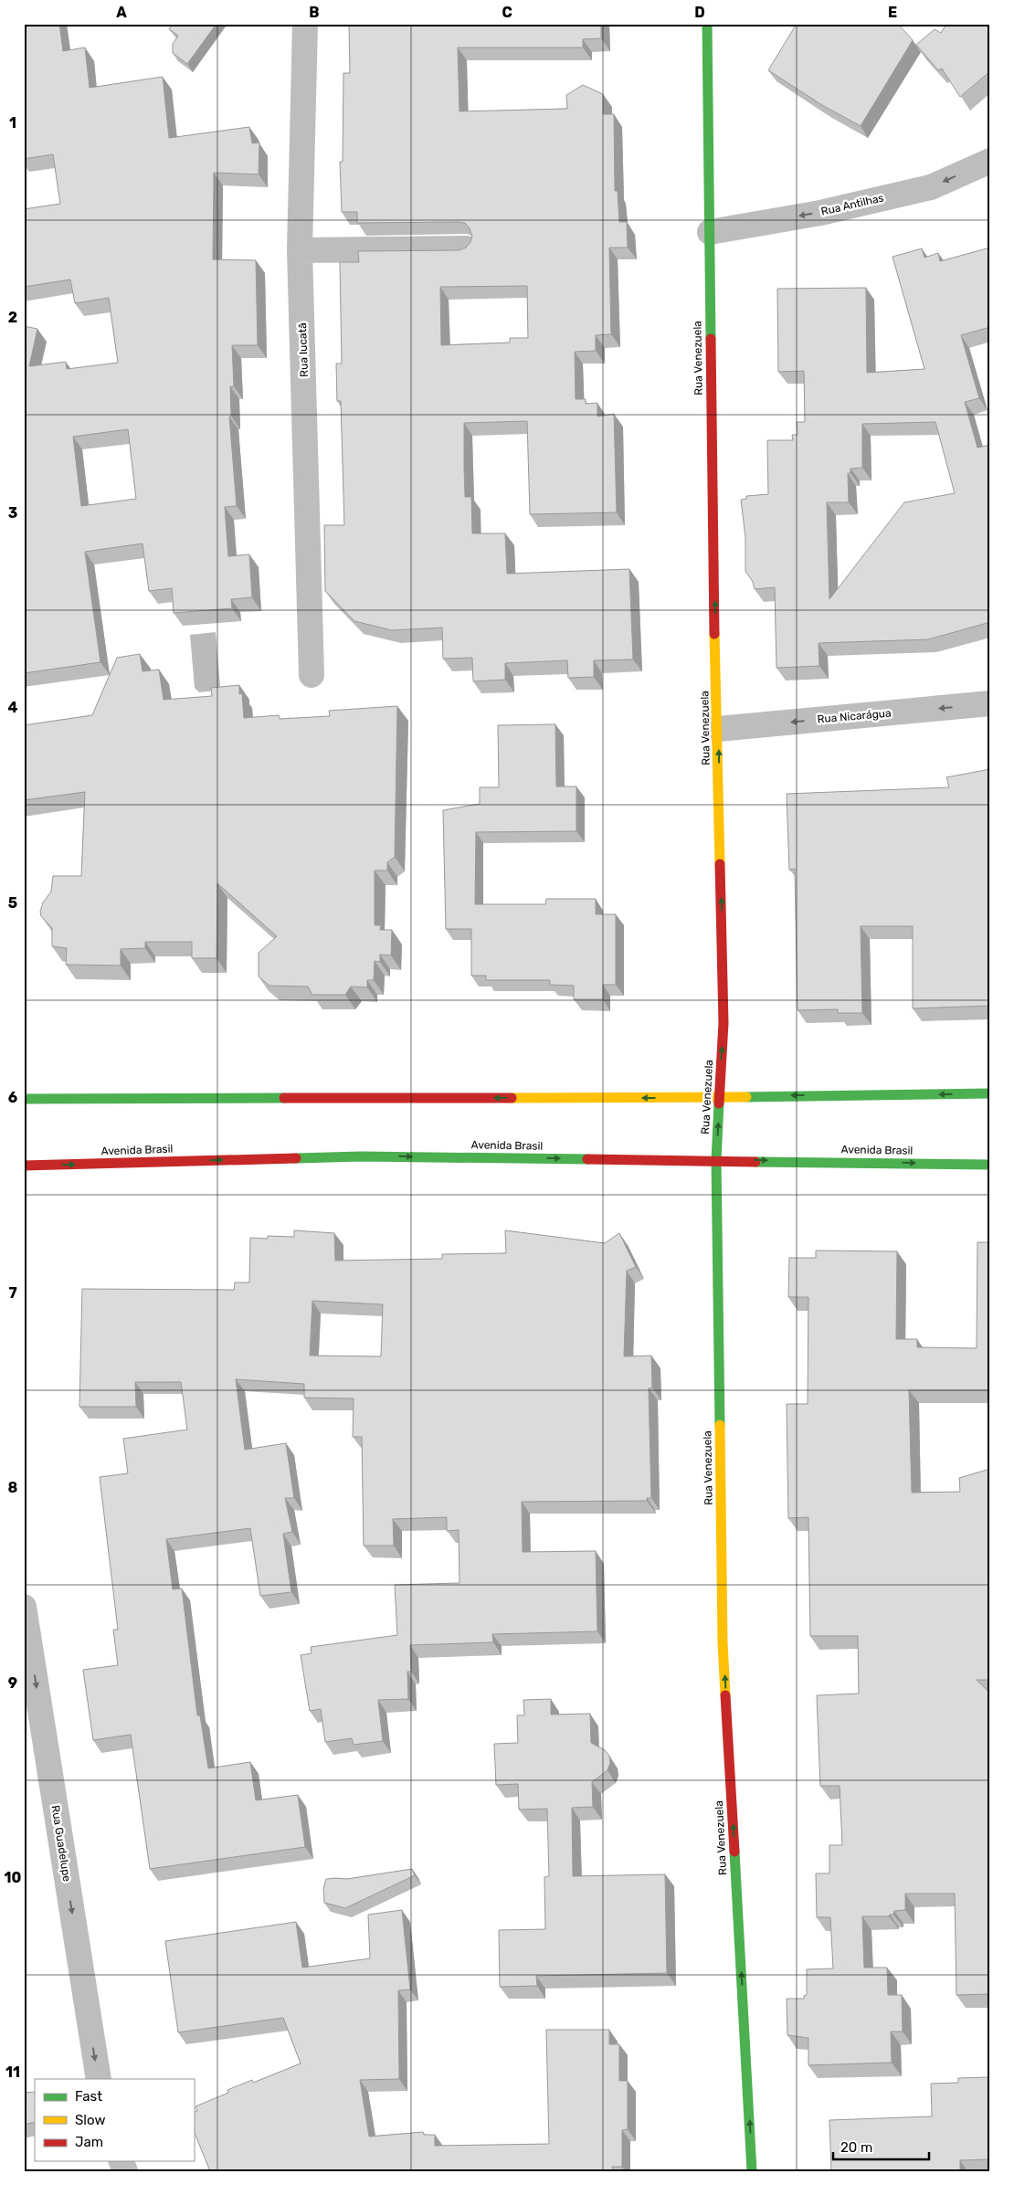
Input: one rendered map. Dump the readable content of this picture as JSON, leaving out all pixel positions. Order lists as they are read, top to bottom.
{
  "streets": {
    "street": [
      "Rua Antilhas",
      "Rua Iucatã",
      "Rua Venezuela",
      "Rua Nicarágua",
      "Avenida Brasil",
      "Rua Guadelupe"
    ]
  },
  "crossings": [
    ["Rua Antilhas", "Rua Venezuela"],
    ["Rua Venezuela", "Rua Nicarágua"],
    ["Rua Venezuela", "Avenida Brasil"]
  ],
  "one_way": [
    "Rua Antilhas",
    "Rua Venezuela",
    "Rua Nicarágua",
    "Rua Guadelupe"
  ],
  "legend": ["Fast", "Slow", "Jam"],
  "scale_bar": "20 m",
  "grid": {
    "columns": [
      "A",
      "B",
      "C",
      "D",
      "E"
    ],
    "rows": [
      "1",
      "2",
      "3",
      "4",
      "5",
      "6",
      "7",
      "8",
      "9",
      "10",
      "11"
    ]
  }
}
